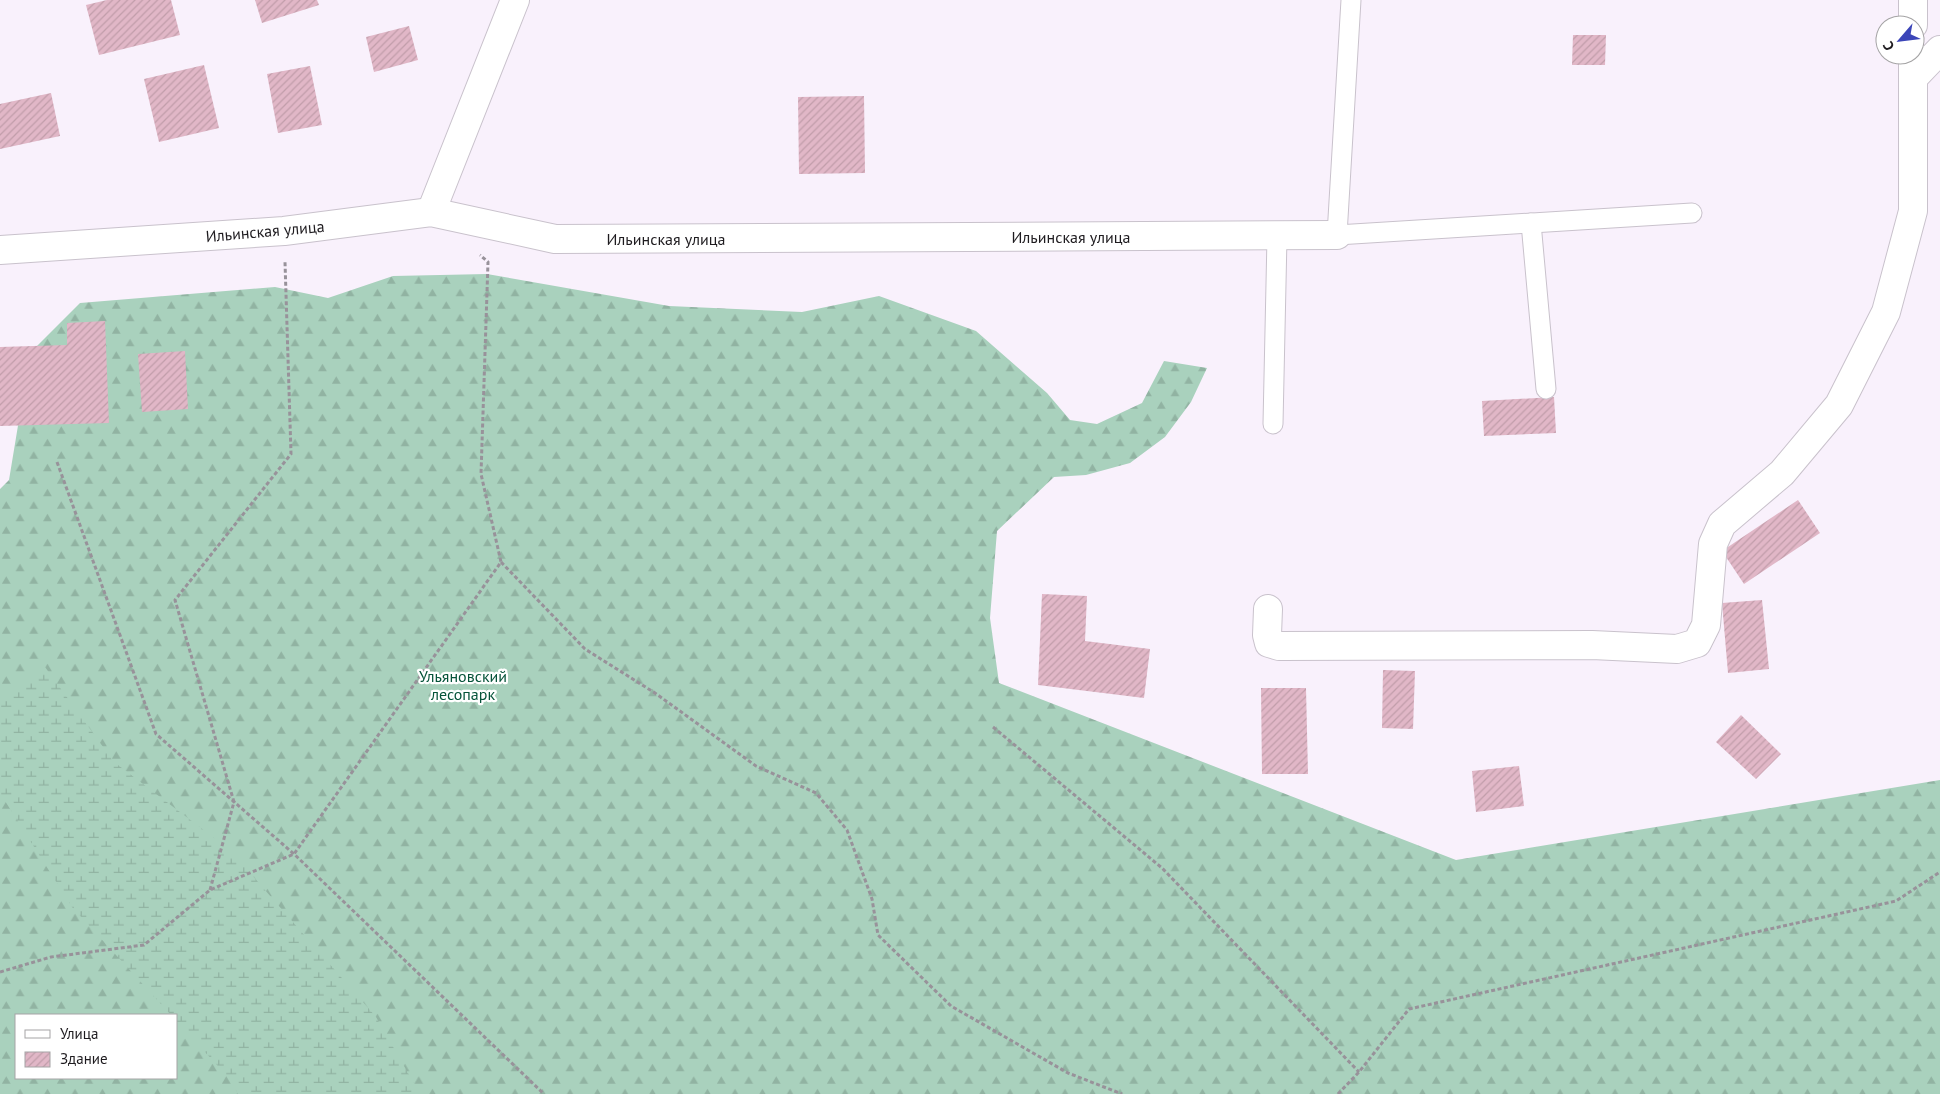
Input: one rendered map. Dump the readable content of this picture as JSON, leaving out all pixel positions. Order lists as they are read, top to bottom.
{
  "streets": {
    "street": ["Ильинская улица"]
  },
  "parks": ["Ульяновский лесопарк"],
  "legend": ["Улица", "Здание"],
  "north": "bottom left"
}
